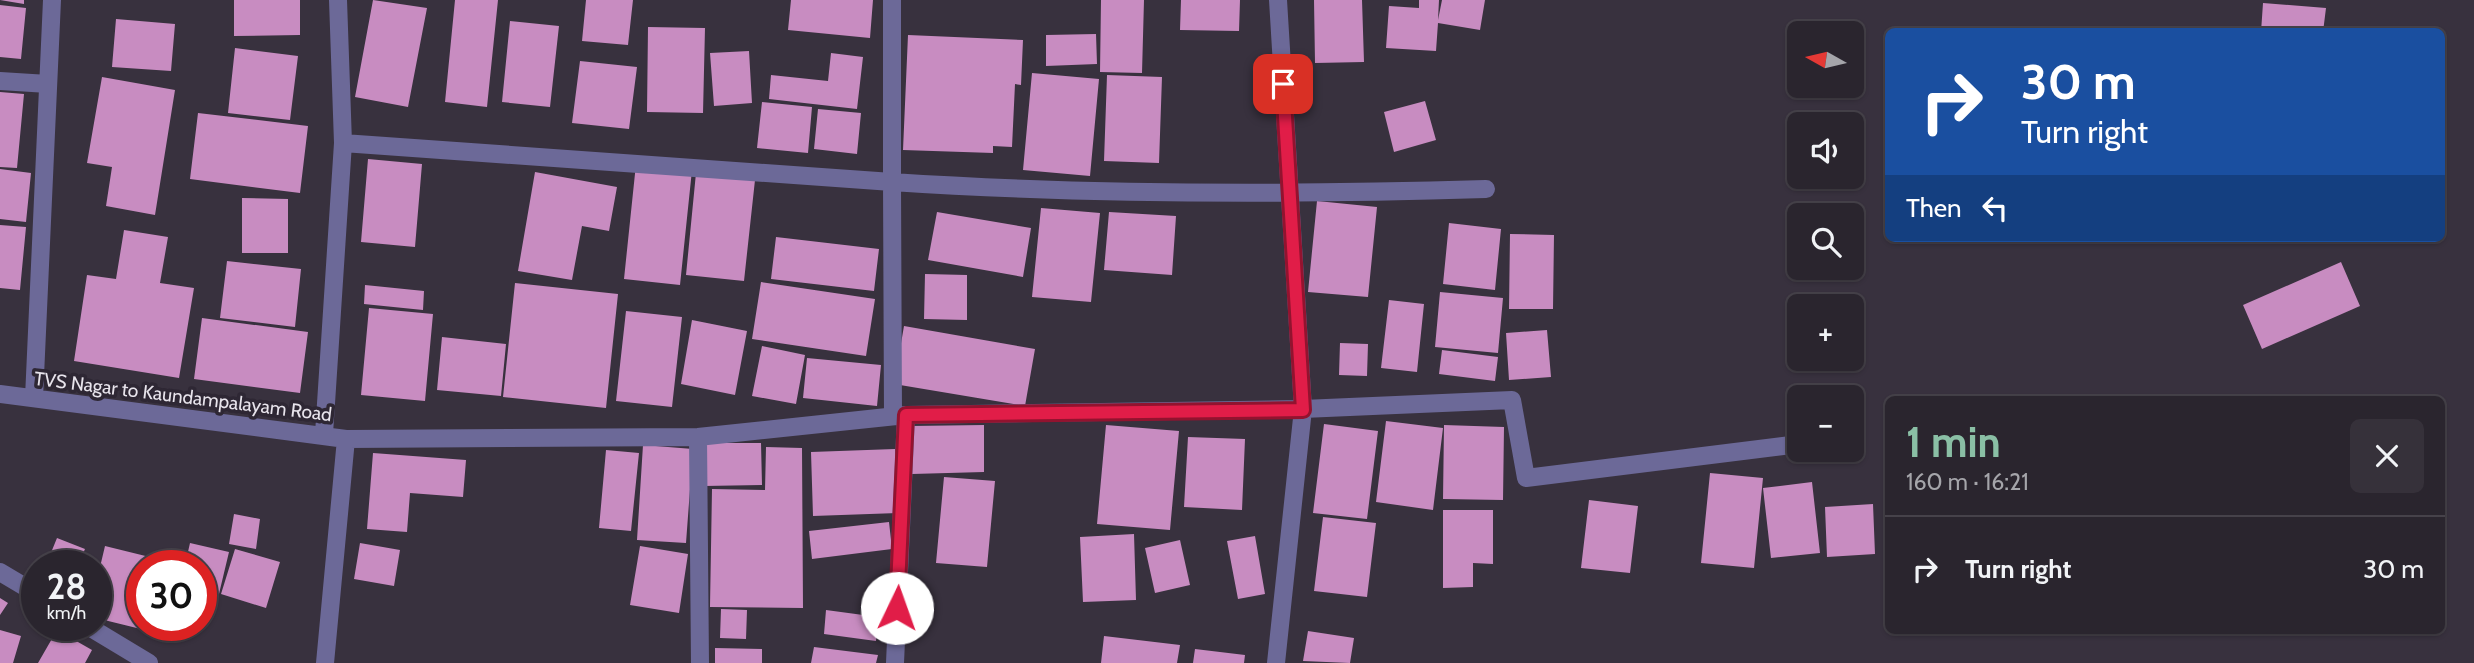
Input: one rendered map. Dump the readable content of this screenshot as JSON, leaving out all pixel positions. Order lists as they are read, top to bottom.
{
  "streets": {
    "street": ["TVS Nagar to Kaundampalayam Road"]
  },
  "north": "left",
  "page": {
    "map_buttons": ["+", "−"],
    "turn": ["30 m", "Turn right"],
    "then": "Then",
    "heading": ["1 min", "160 m · 16:21"],
    "list": [
      {
        "name": "Turn right",
        "value": "30 m"
      }
    ],
    "speed": "28 km/h",
    "limit": "30"
  }
}
